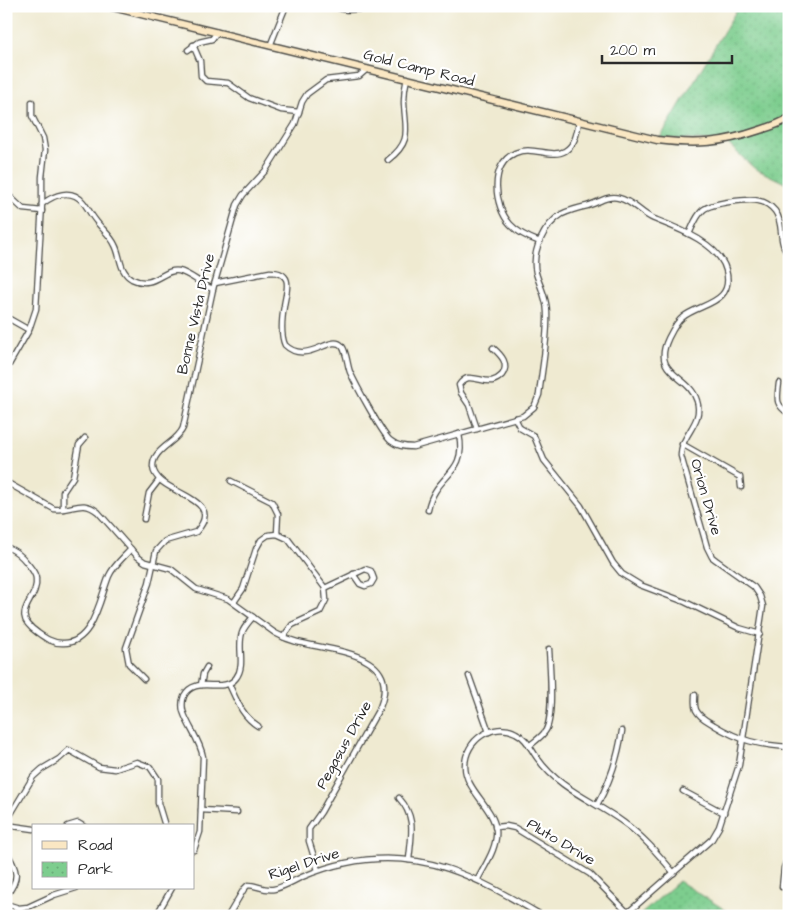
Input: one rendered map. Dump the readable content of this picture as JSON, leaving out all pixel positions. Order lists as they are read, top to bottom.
{
  "streets": {
    "street": [
      "Gold Camp Road",
      "Bonne Vista Drive",
      "Orion Drive",
      "Pegasus Drive",
      "Pluto Drive",
      "Rigel Drive"
    ]
  },
  "crossings": [
    ["Gold Camp Road", "Bonne Vista Drive"],
    ["Bonne Vista Drive", "Orion Drive"],
    ["Orion Drive", "Pluto Drive"],
    ["Pegasus Drive", "Rigel Drive"]
  ],
  "legend": ["Road", "Park"],
  "scale_bar": "200 m"
}
